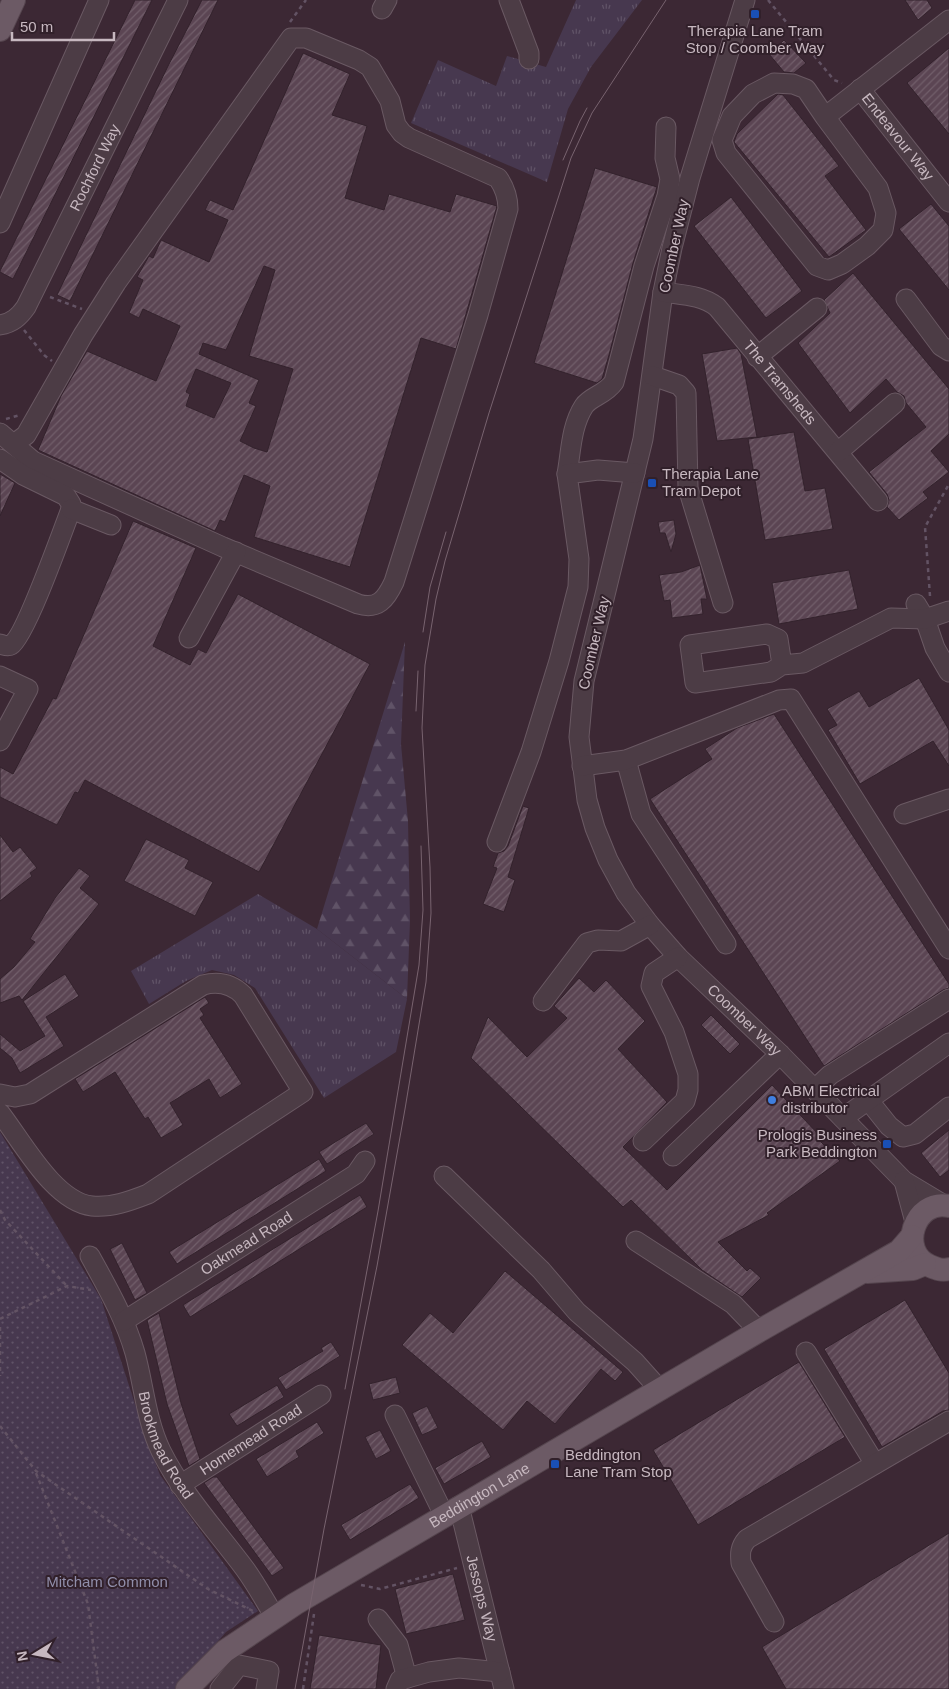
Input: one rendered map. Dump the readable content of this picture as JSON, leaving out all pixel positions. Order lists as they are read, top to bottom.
{
  "streets": {
    "main road": ["Beddington Lane"],
    "street": [
      "Endeavour Way",
      "Rochford Way",
      "Coomber Way",
      "The Tramsheds",
      "Oakmead Road",
      "Homemead Road",
      "Brookmead Road",
      "Jessops Way"
    ]
  },
  "crossings": [
    ["Coomber Way", "The Tramsheds"],
    ["Coomber Way", "Beddington Lane"],
    ["Oakmead Road", "Brookmead Road"],
    ["Homemead Road", "Brookmead Road"],
    ["Brookmead Road", "Beddington Lane"],
    ["Beddington Lane", "Jessops Way"]
  ],
  "parks": ["Mitcham Common"],
  "places": {
    "transit": [
      "Therapia Lane Tram Stop / Coomber Way",
      "Therapia Lane Tram Depot",
      "Prologis Business Park Beddington",
      "Beddington Lane Tram Stop"
    ],
    "other": ["ABM Electrical distributor"]
  },
  "scale_bar": "50 m",
  "north": "left"
}
